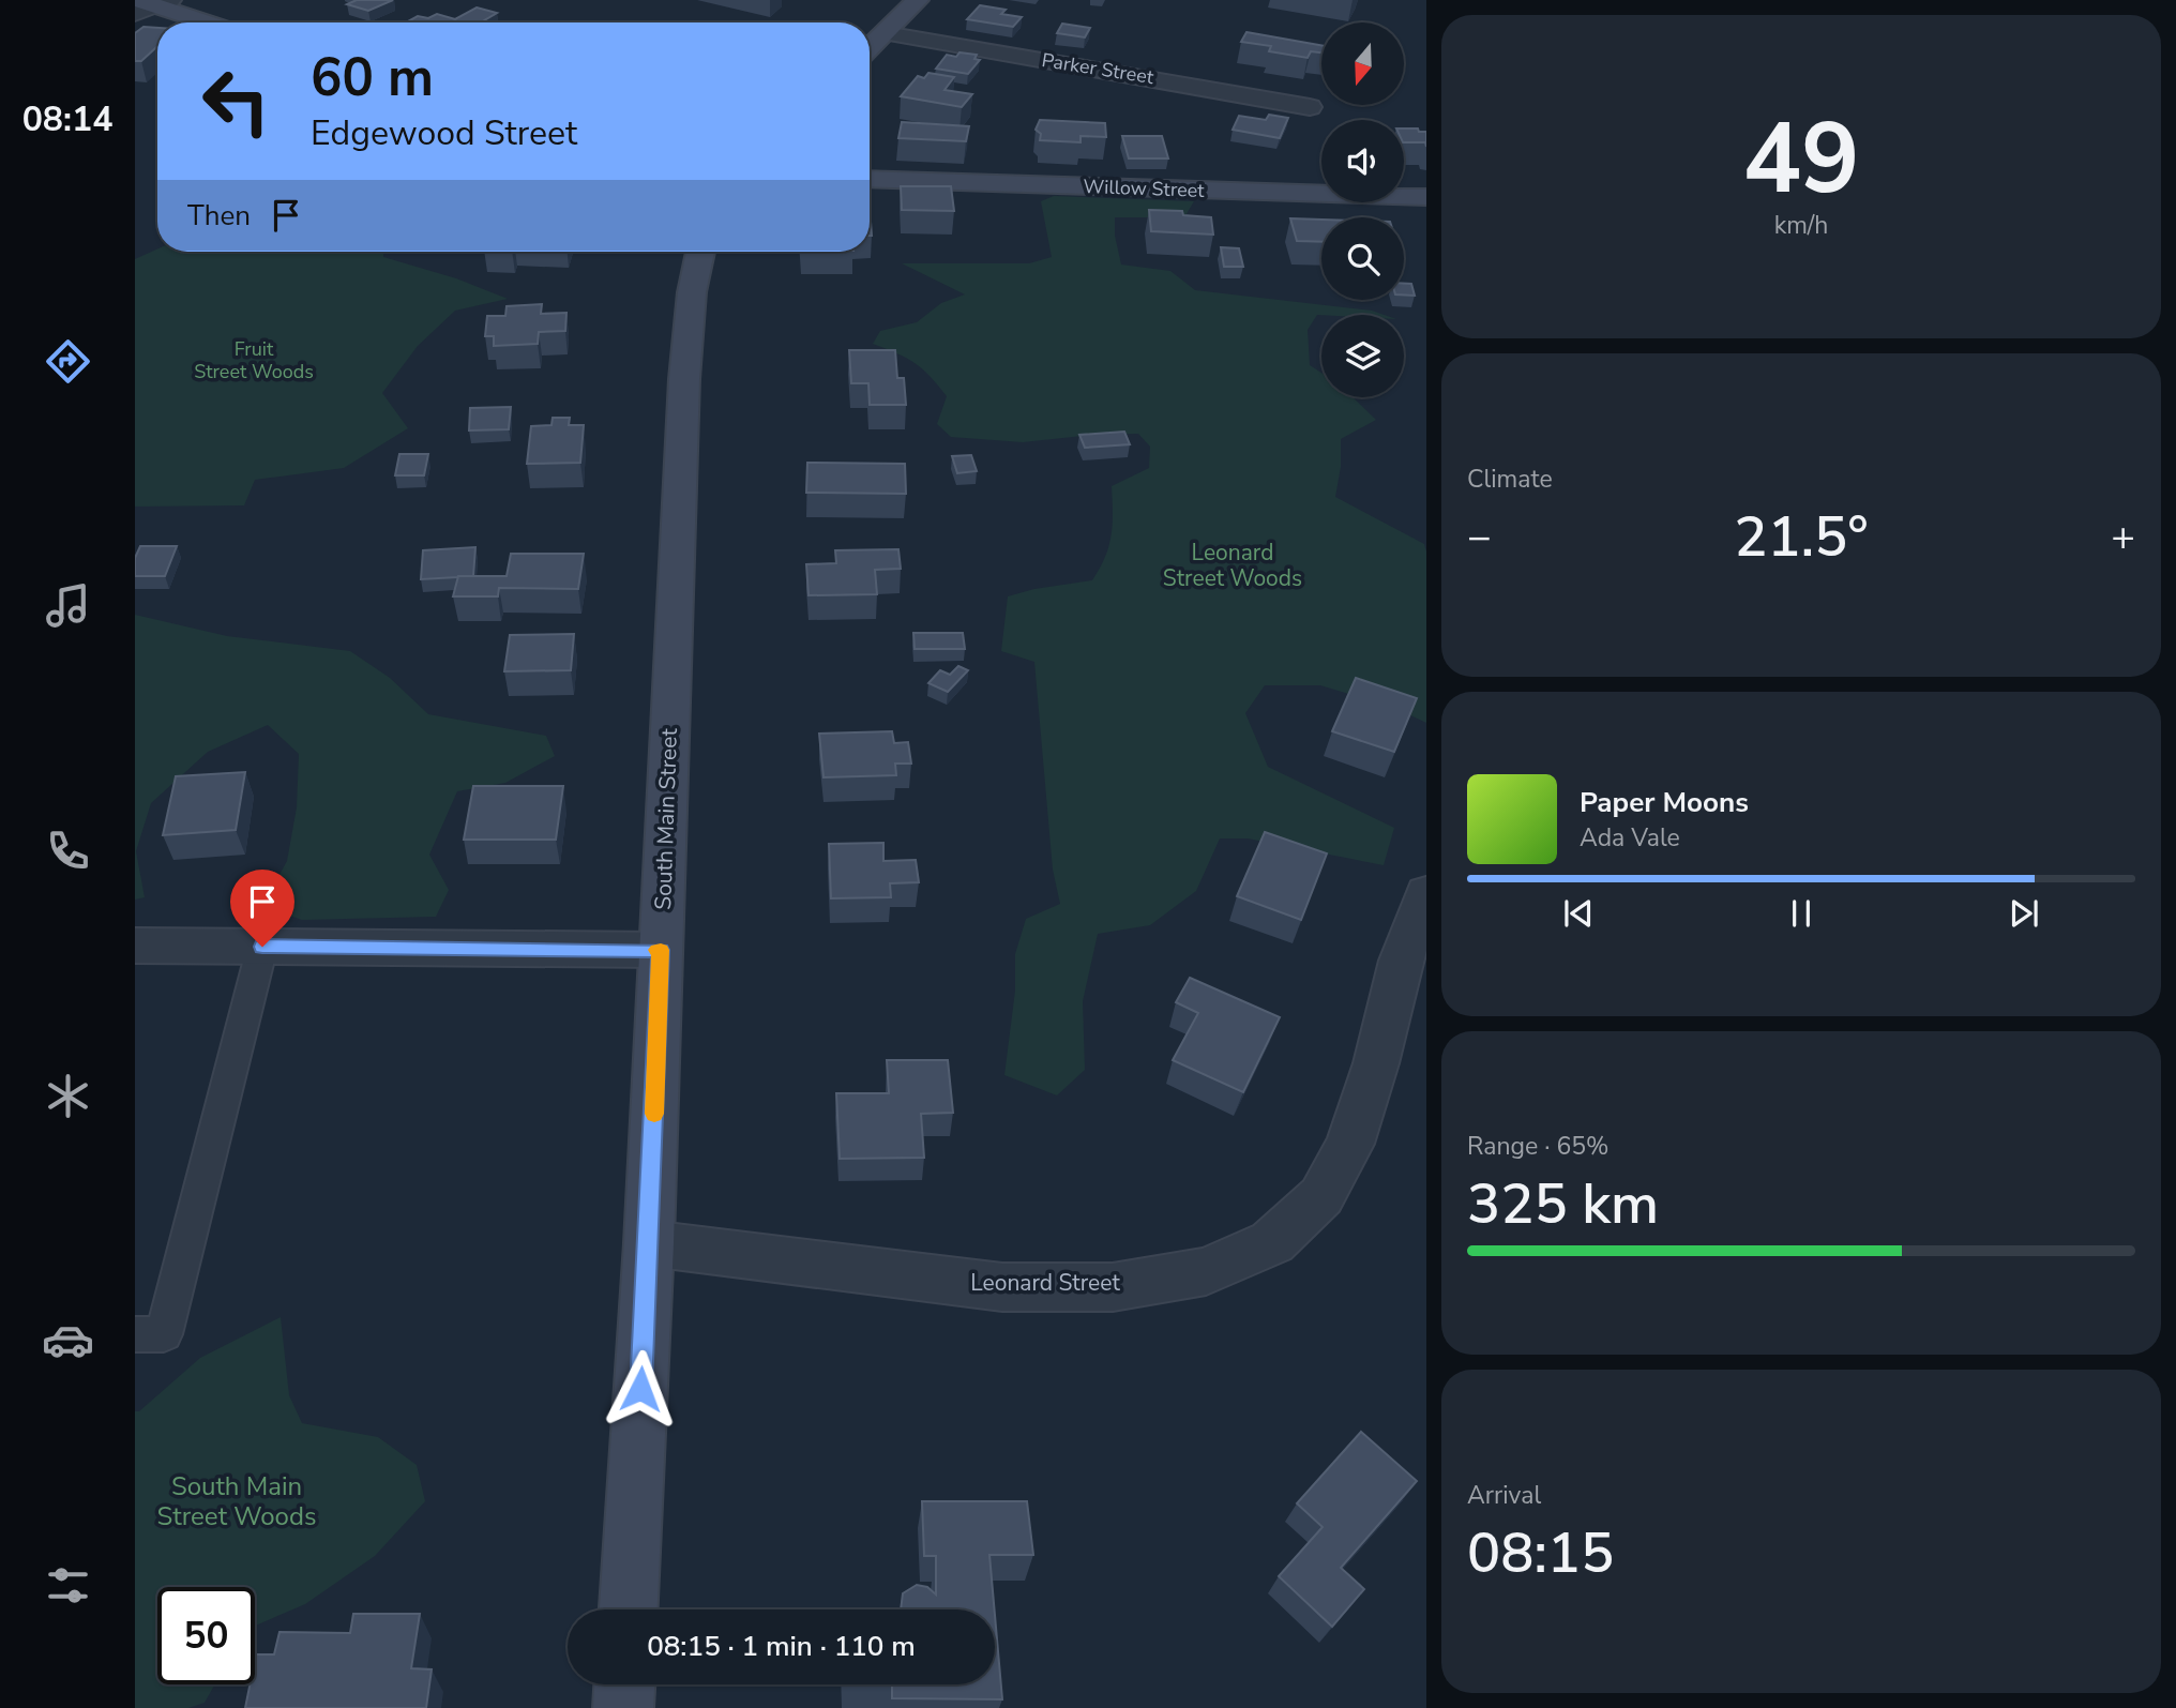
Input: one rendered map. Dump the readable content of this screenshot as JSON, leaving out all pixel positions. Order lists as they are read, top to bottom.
{
  "streets": {
    "main road": ["Willow Street", "South Main Street"],
    "street": ["Parker Street", "Leonard Street"]
  },
  "crossings": [
    ["South Main Street", "Leonard Street"]
  ],
  "parks": ["Fruit Street Woods", "Leonard Street Woods", "South Main Street Woods"],
  "north": "bottom",
  "page": {
    "tabs": "08:14",
    "tile": [
      ["49", "km/h"],
      "Climate",
      ["Range · 65%", "325 km"],
      ["Arrival", "08:15"]
    ],
    "turn": ["60 m", "Edgewood Street"],
    "then": "Then",
    "heat": ["−", "21.5°", "+"],
    "song": ["Paper Moons", "Ada Vale"],
    "limit": "50",
    "trip": "08:15 · 1 min · 110 m"
  }
}
